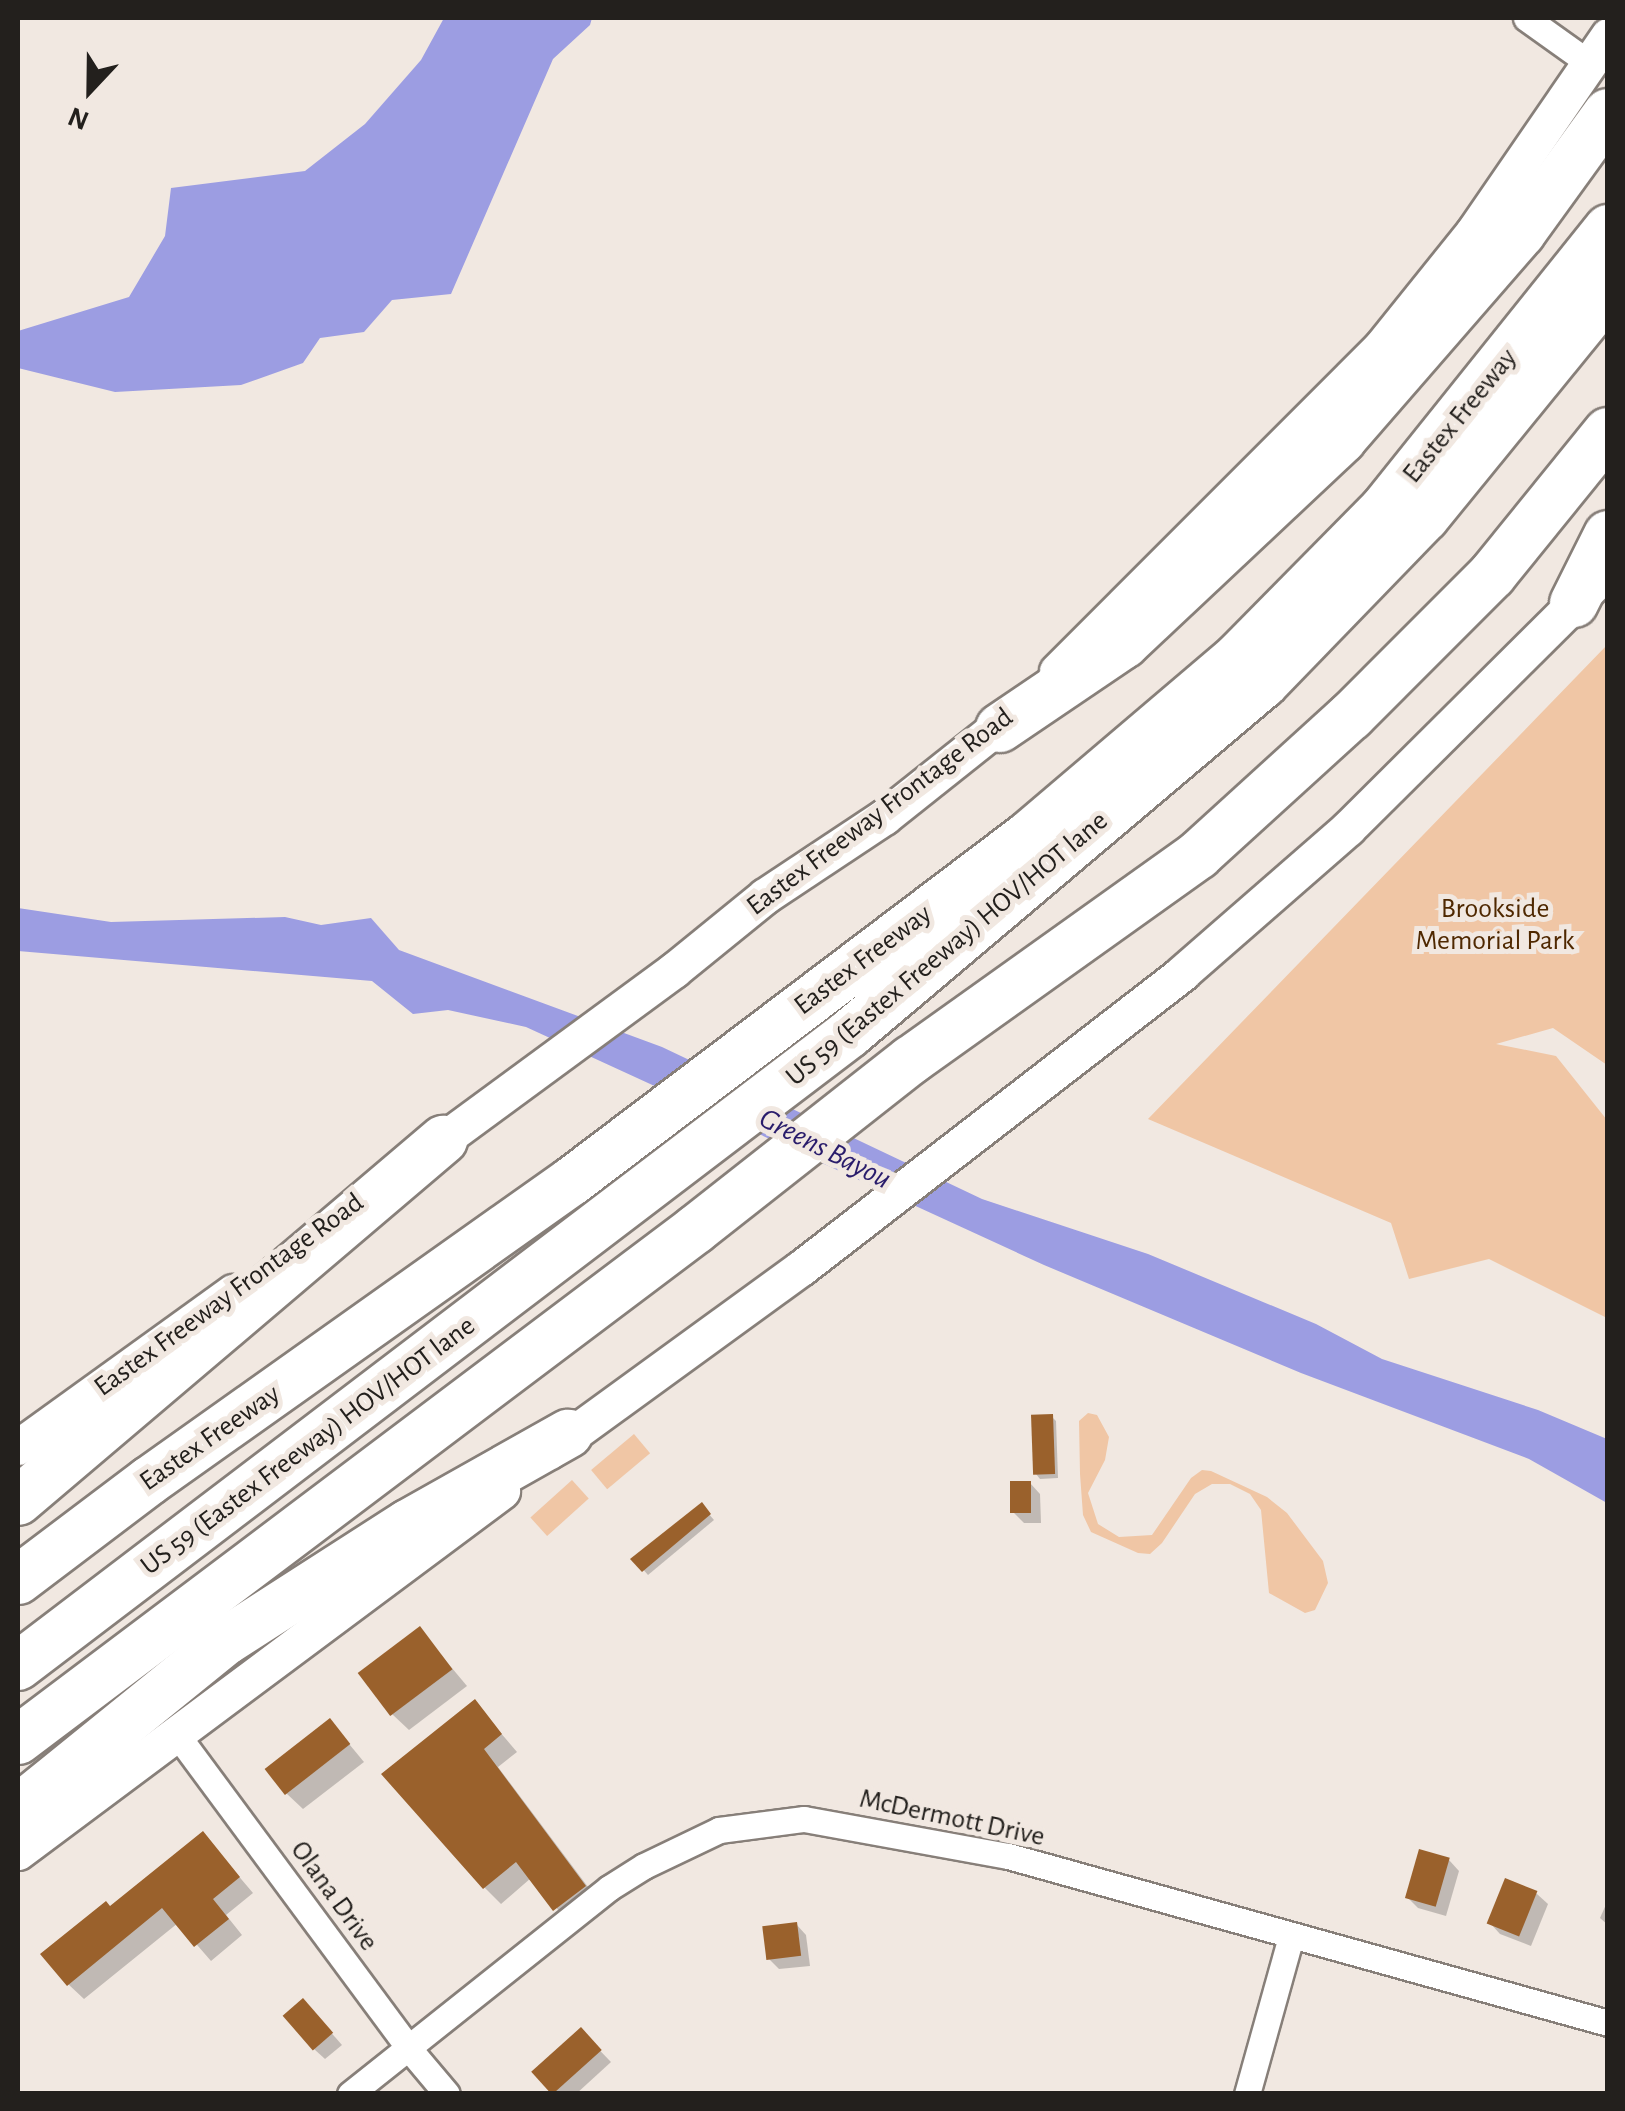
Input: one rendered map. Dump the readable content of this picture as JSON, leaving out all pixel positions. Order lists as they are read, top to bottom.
{
  "streets": {
    "highway": ["Eastex Freeway", "US 59 (Eastex Freeway) HOV/HOT lane"],
    "main road": ["Eastex Freeway Frontage Road"],
    "street": ["McDermott Drive", "Olana Drive"]
  },
  "crossings": [
    ["McDermott Drive", "Olana Drive"]
  ],
  "water": ["Greens Bayou"],
  "parks": ["Brookside Memorial Park"],
  "north": "bottom"
}
